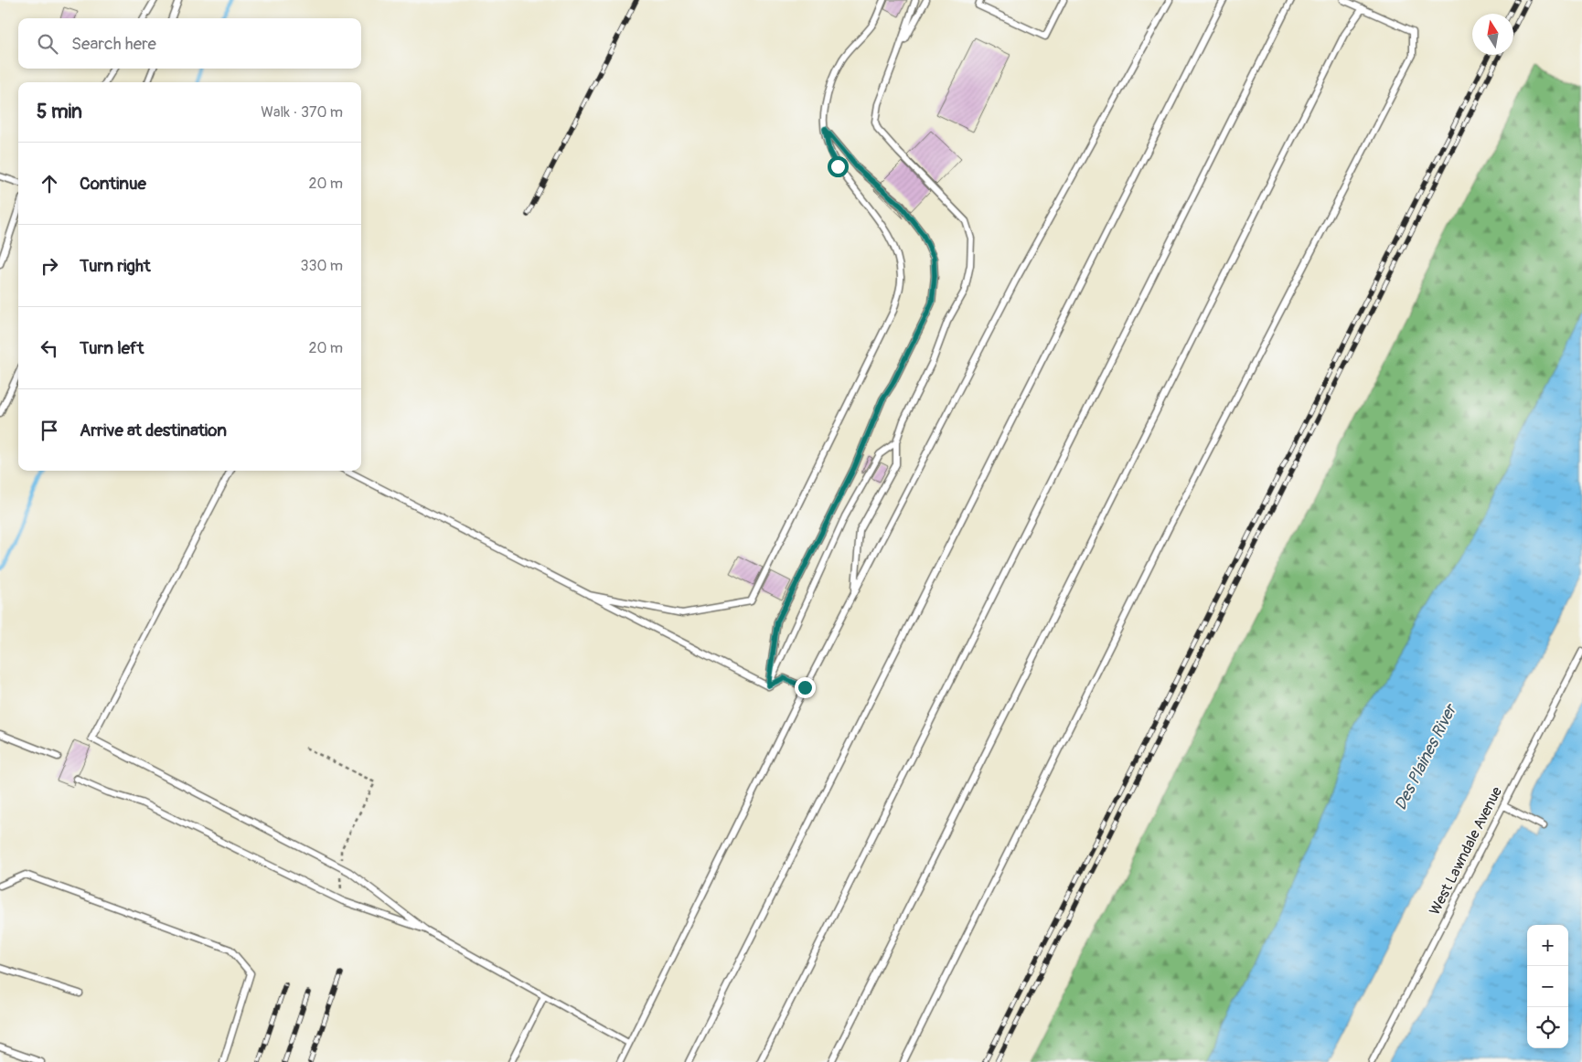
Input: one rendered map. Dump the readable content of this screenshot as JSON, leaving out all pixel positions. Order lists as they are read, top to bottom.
{
  "streets": {
    "lane": ["West Lawndale Avenue"]
  },
  "water": ["Des Plaines River"],
  "north": "top",
  "page": {
    "search": "Search here",
    "heading": ["5 min", "Walk · 370 m"],
    "list": [
      ["Continue", "20 m"],
      ["Turn right", "330 m"],
      ["Turn left", "20 m"],
      "Arrive at destination"
    ],
    "map_buttons": ["+", "−"]
  }
}
